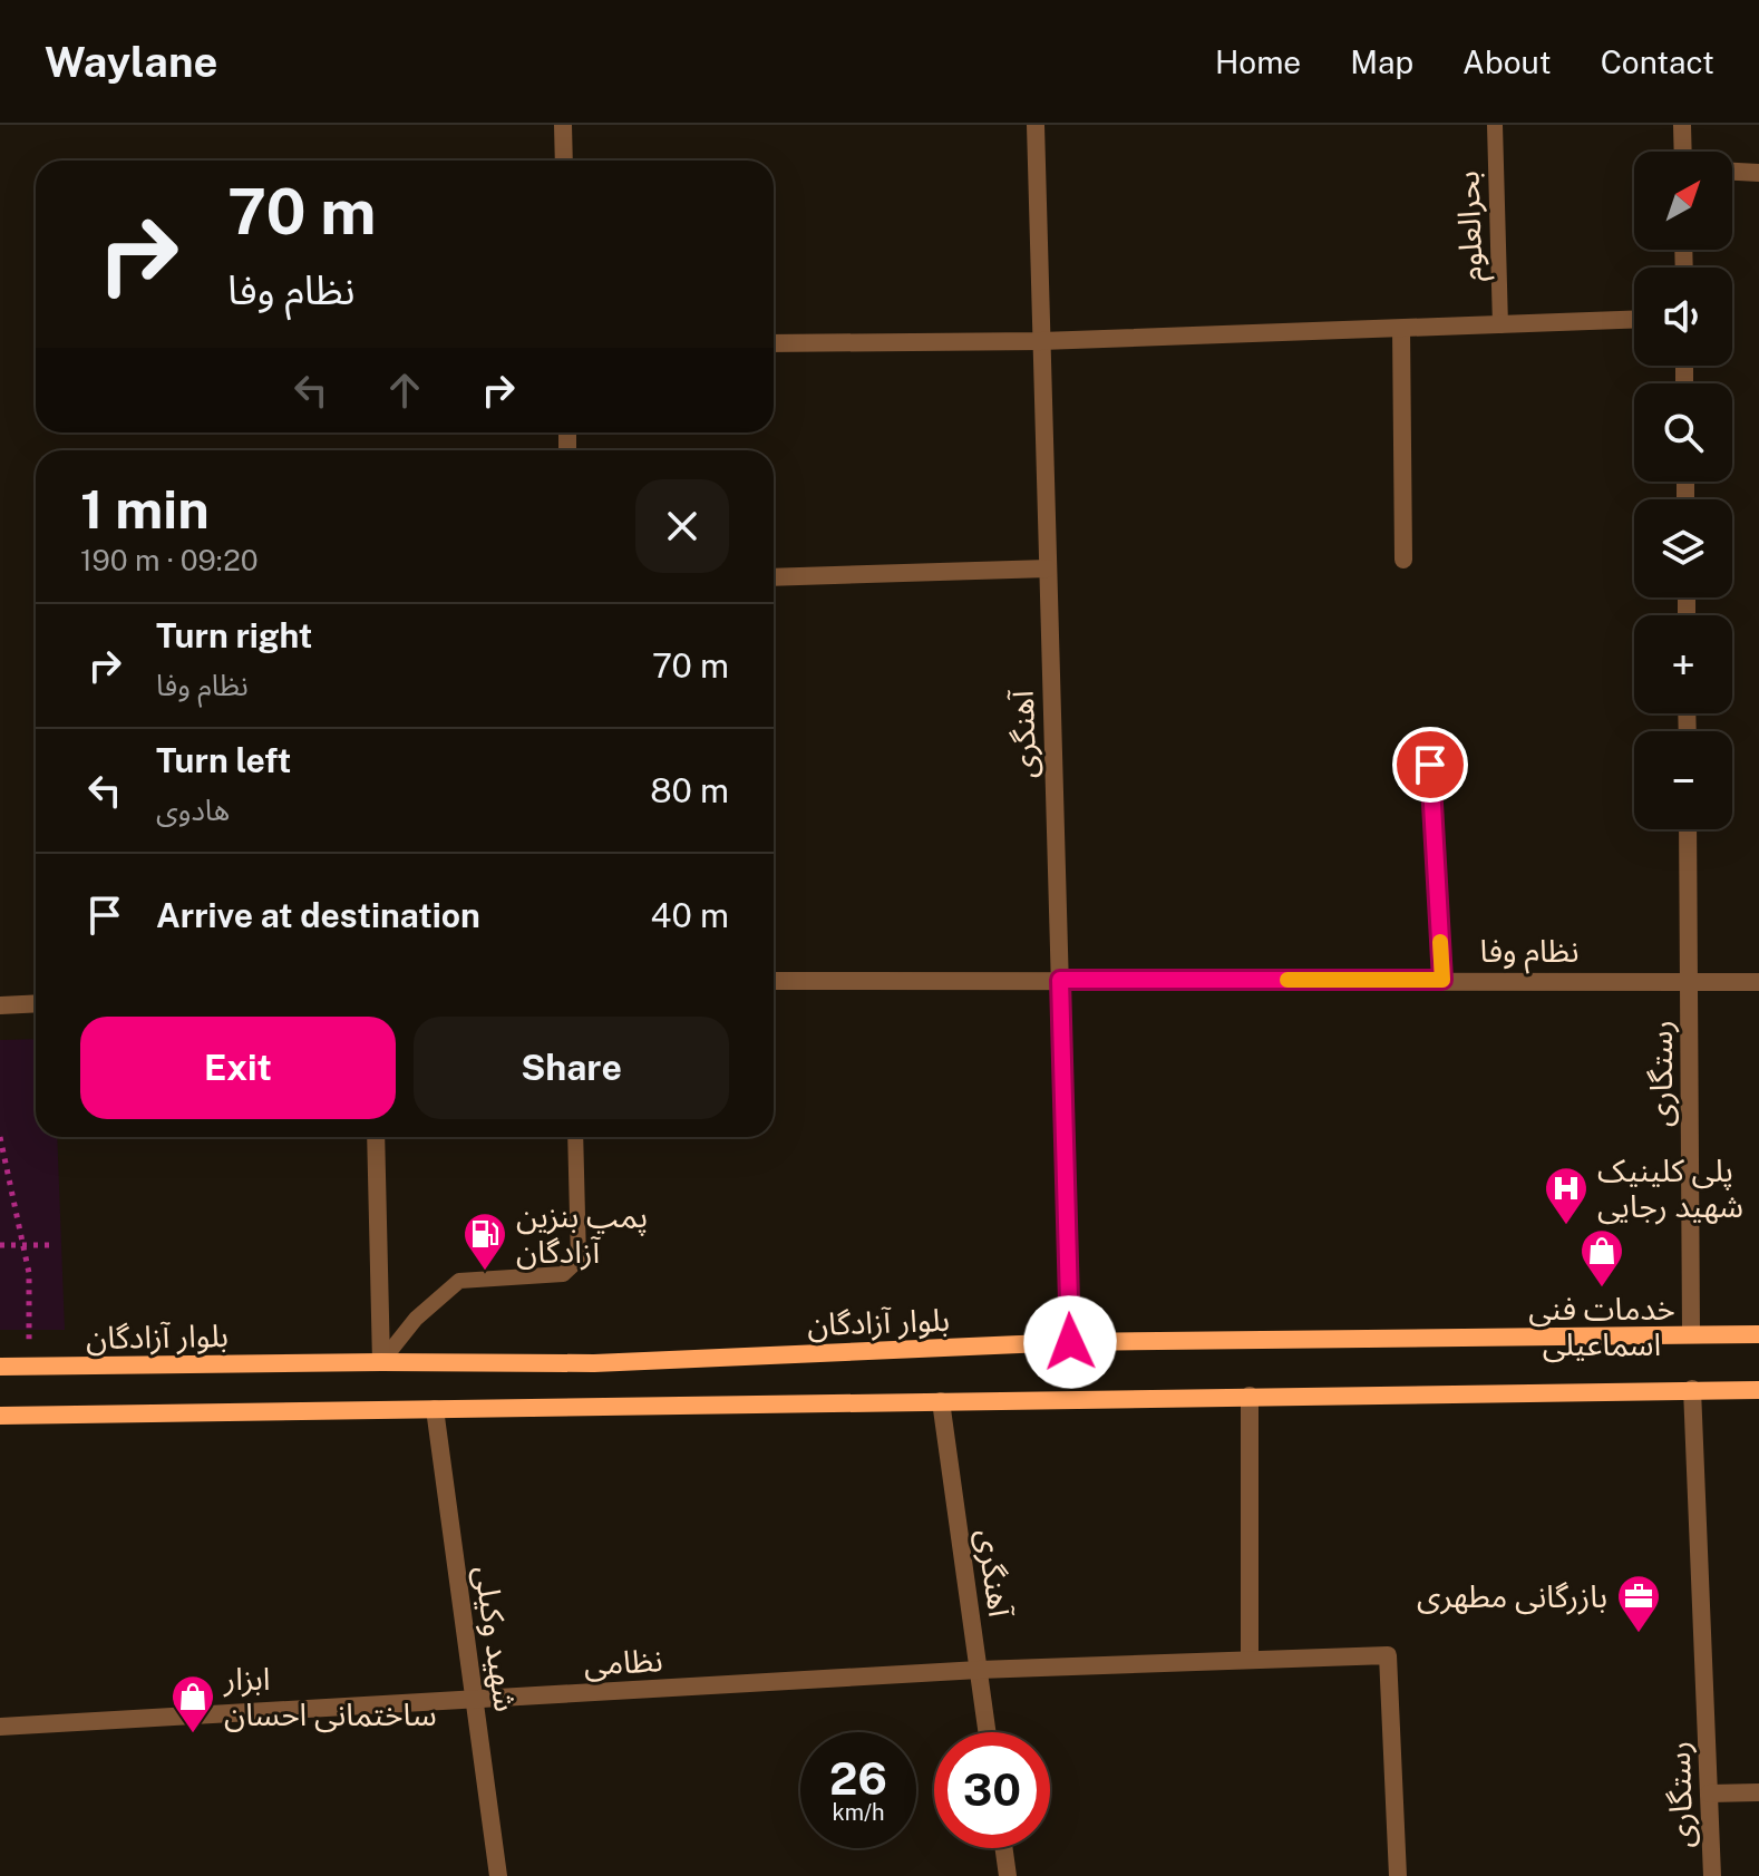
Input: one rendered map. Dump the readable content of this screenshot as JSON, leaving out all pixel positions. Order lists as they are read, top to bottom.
{
  "streets": {
    "main road": ["بلوار آزادگان"],
    "street": [
      "آهنگری",
      "نظام وفا",
      "رستگاری",
      "شهید وکیلی",
      "نظامی"
    ],
    "lane": ["بحرالعلوم"]
  },
  "crossings": [
    ["آهنگری", "نظام وفا"],
    ["آهنگری", "بلوار آزادگان"],
    ["آهنگری", "نظامی"],
    ["نظام وفا", "رستگاری"],
    ["رستگاری", "بلوار آزادگان"],
    ["شهید وکیلی", "نظامی"]
  ],
  "places": {
    "hospital": ["پلی کلینیک شهید رجایی"],
    "fuel station": ["پمپ بنزین آزادگان"],
    "shop": ["خدمات فنی اسماعیلی", "ابزار ساختمانی احسان"],
    "office": ["بازرگانی مطهری"]
  },
  "north": "top right",
  "page": {
    "header": "Waylane",
    "nav": [
      "Home",
      "Map",
      "About",
      "Contact"
    ],
    "map_buttons": ["+", "−"],
    "turn": ["70 m", "نظام وفا"],
    "heading": ["1 min", "190 m · 09:20"],
    "list": [
      {
        "name": "Turn right",
        "note": "نظام وفا",
        "value": "70 m"
      },
      {
        "name": "Turn left",
        "note": "هادوی",
        "value": "80 m"
      },
      {
        "name": "Arrive at destination",
        "value": "40 m"
      }
    ],
    "buttons": ["Exit", "Share"],
    "speed": "26 km/h",
    "limit": "30"
  }
}
